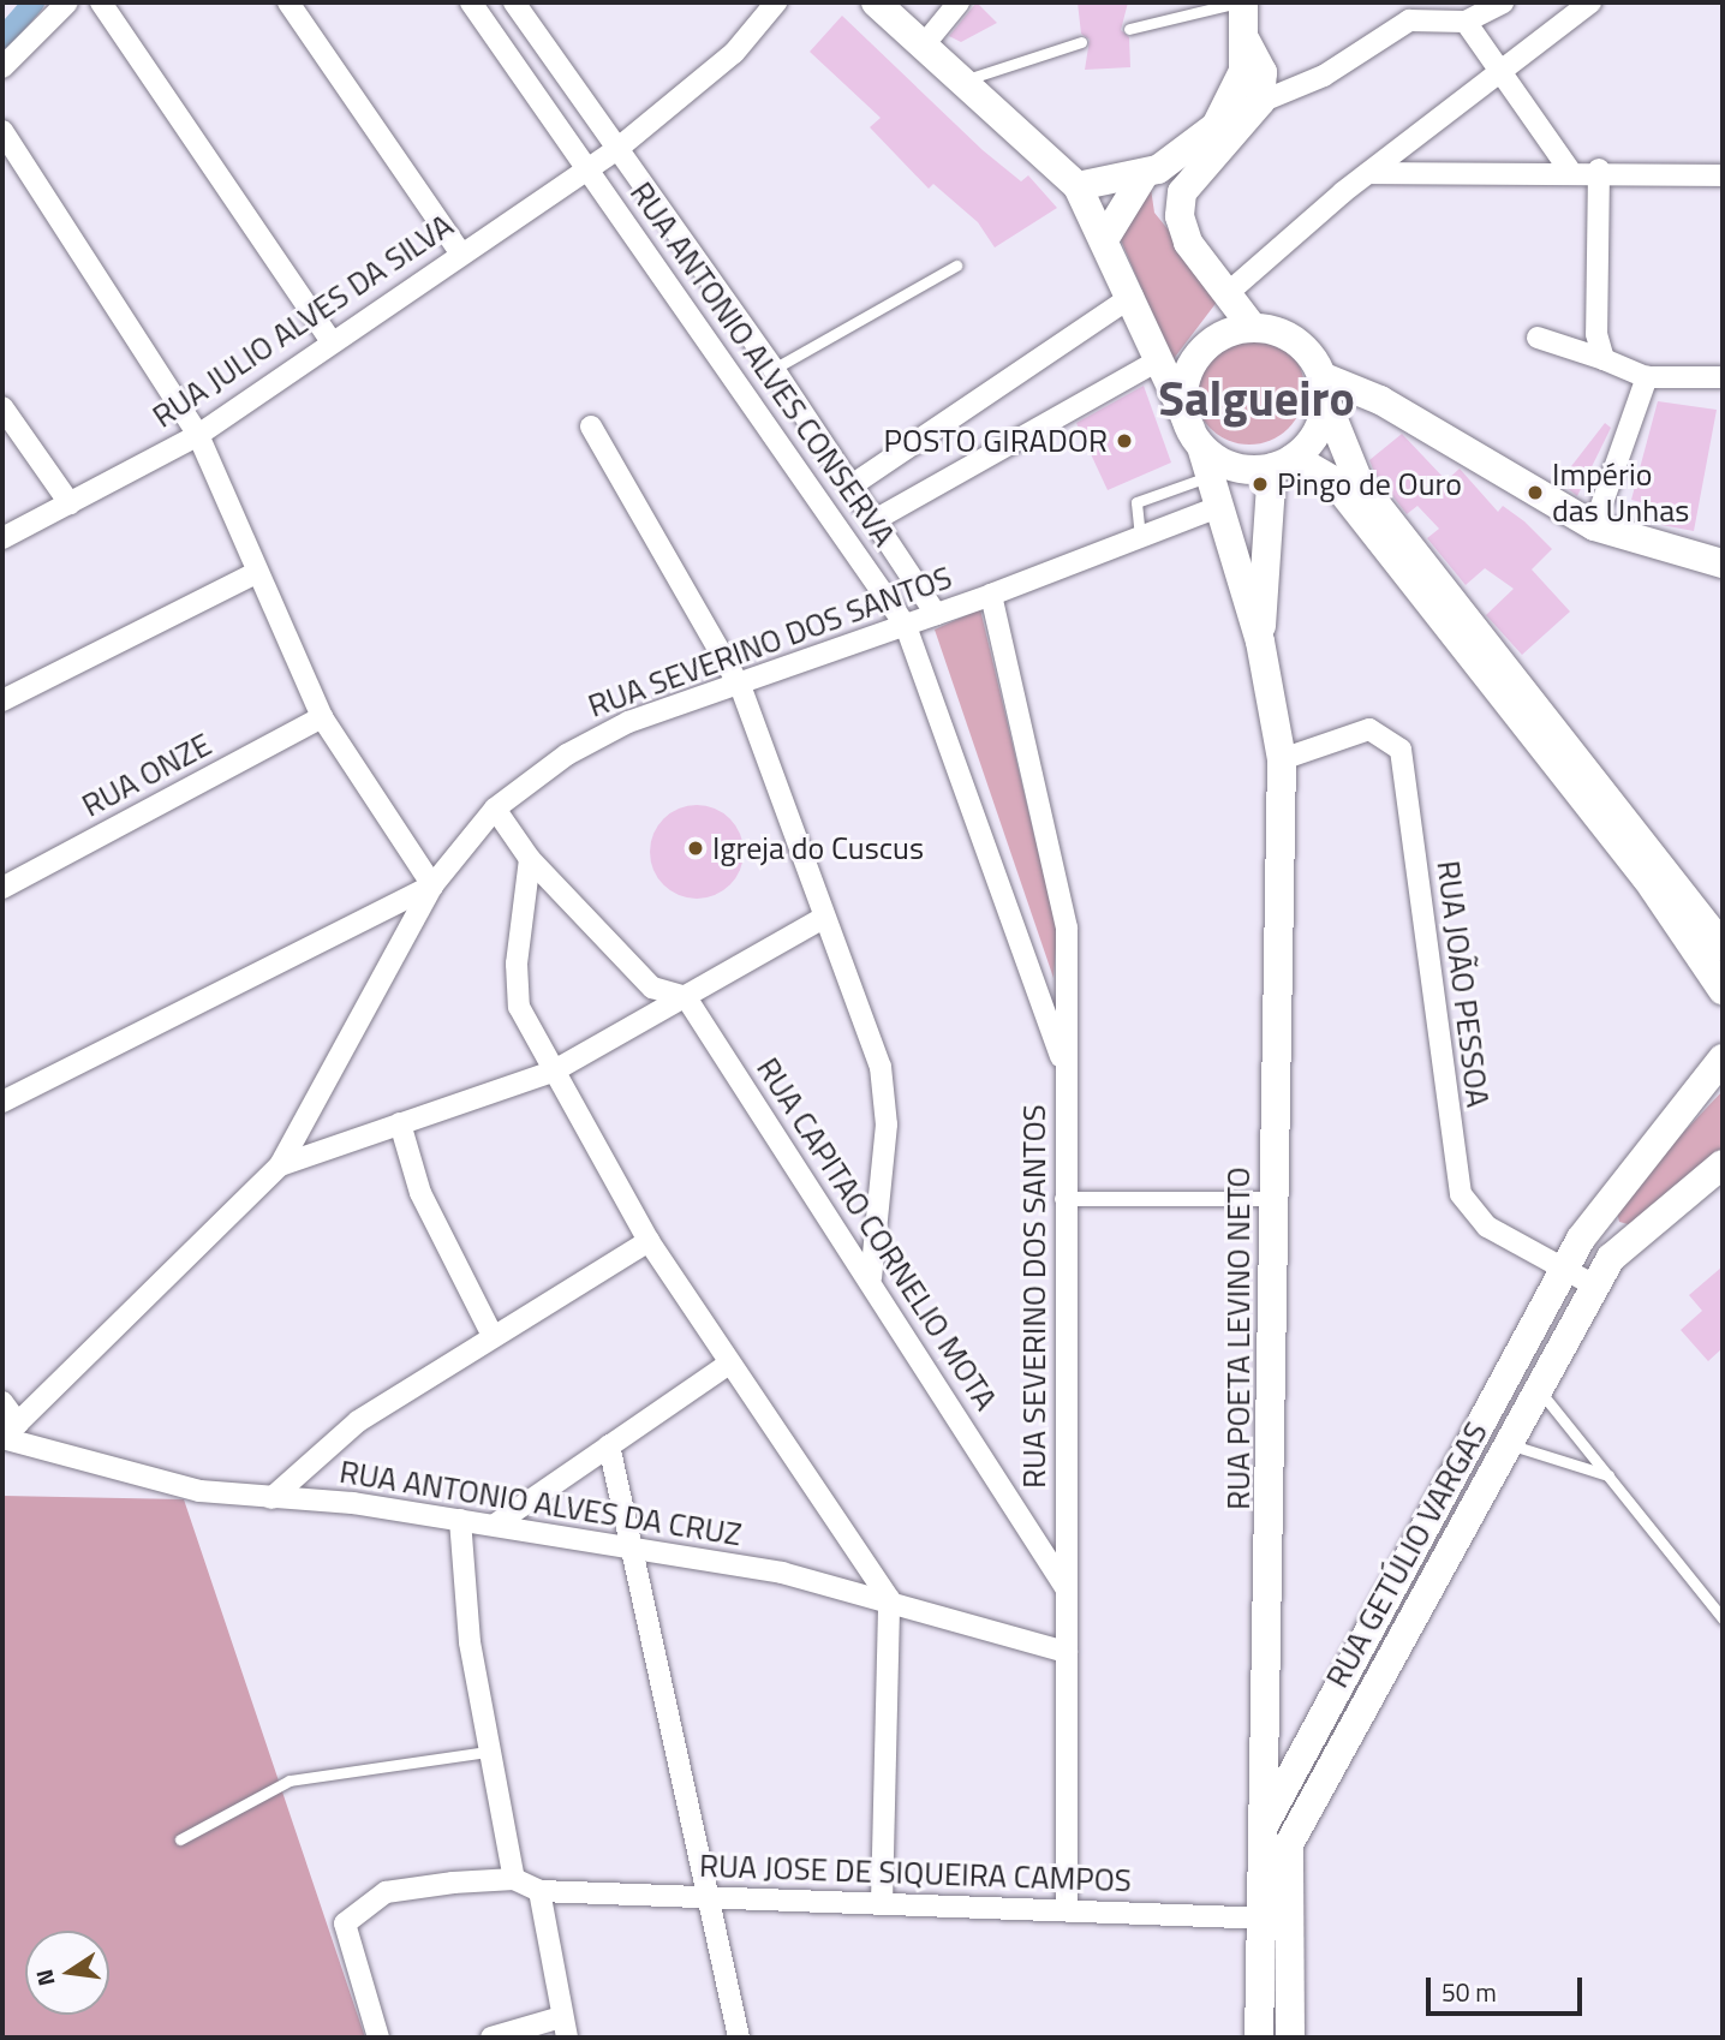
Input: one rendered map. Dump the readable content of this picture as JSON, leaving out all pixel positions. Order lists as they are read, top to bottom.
{
  "streets": {
    "main road": ["RUA POETA LEVINO NETO", "RUA GETÚLIO VARGAS"],
    "street": [
      "RUA JULIO ALVES DA SILVA",
      "RUA ANTONIO ALVES CONSERVA",
      "RUA SEVERINO DOS SANTOS",
      "RUA ONZE",
      "RUA JOÃO PESSOA",
      "RUA CAPITAO CORNELIO MOTA",
      "RUA ANTONIO ALVES DA CRUZ",
      "RUA JOSE DE SIQUEIRA CAMPOS"
    ]
  },
  "crossings": [
    ["RUA JULIO ALVES DA SILVA", "RUA ANTONIO ALVES CONSERVA"],
    ["RUA ANTONIO ALVES CONSERVA", "RUA SEVERINO DOS SANTOS"],
    ["RUA SEVERINO DOS SANTOS", "RUA CAPITAO CORNELIO MOTA"],
    ["RUA SEVERINO DOS SANTOS", "RUA ANTONIO ALVES DA CRUZ"],
    ["RUA SEVERINO DOS SANTOS", "RUA JOSE DE SIQUEIRA CAMPOS"],
    ["RUA JOÃO PESSOA", "RUA POETA LEVINO NETO"],
    ["RUA JOÃO PESSOA", "RUA GETÚLIO VARGAS"],
    ["RUA POETA LEVINO NETO", "RUA GETÚLIO VARGAS"],
    ["RUA POETA LEVINO NETO", "RUA JOSE DE SIQUEIRA CAMPOS"],
    ["RUA GETÚLIO VARGAS", "RUA JOSE DE SIQUEIRA CAMPOS"]
  ],
  "districts": ["Salgueiro"],
  "places": [
    "POSTO GIRADOR",
    "Pingo de Ouro",
    "Império das Unhas",
    "Igreja do Cuscus"
  ],
  "scale_bar": "50 m",
  "north": "left"
}
